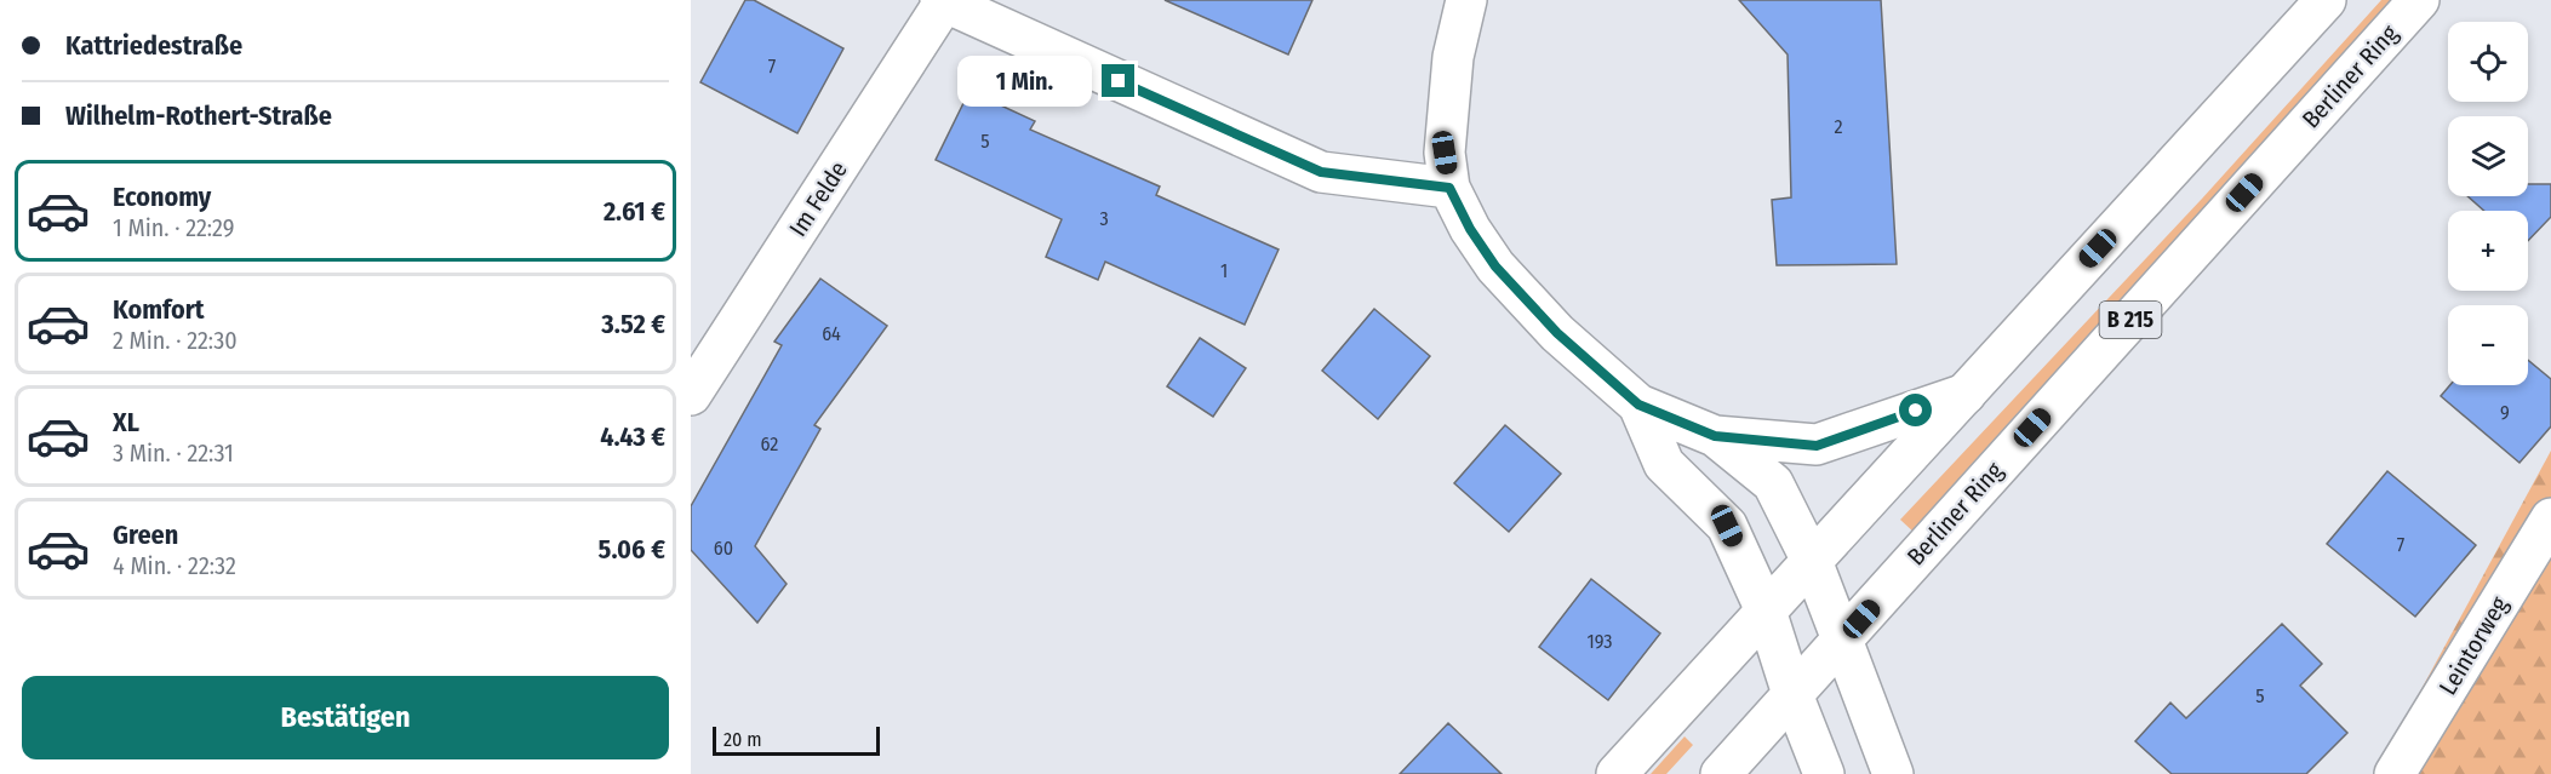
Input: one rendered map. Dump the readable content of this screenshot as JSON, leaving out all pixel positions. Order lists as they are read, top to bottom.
{
  "streets": {
    "street": [
      "Berliner Ring",
      "Im Felde",
      "B 215",
      "Leintorweg"
    ]
  },
  "house_numbers": [
    "7",
    "2",
    "5",
    "3",
    "1",
    "64",
    "9",
    "62",
    "7",
    "60",
    "193",
    "5"
  ],
  "scale_bar": "20 m",
  "page": {
    "banner": ["Kattriedestraße", "Wilhelm-Rothert-Straße"],
    "map_buttons": ["+", "−"],
    "bubble": "1 Min.",
    "list": [
      {
        "name": "Economy",
        "note": "1 Min. · 22:29",
        "value": "2.61 €"
      },
      {
        "name": "Komfort",
        "note": "2 Min. · 22:30",
        "value": "3.52 €"
      },
      {
        "name": "XL",
        "note": "3 Min. · 22:31",
        "value": "4.43 €"
      },
      {
        "name": "Green",
        "note": "4 Min. · 22:32",
        "value": "5.06 €"
      }
    ],
    "buttons": "Bestätigen",
    "scale": "20 m"
  }
}
